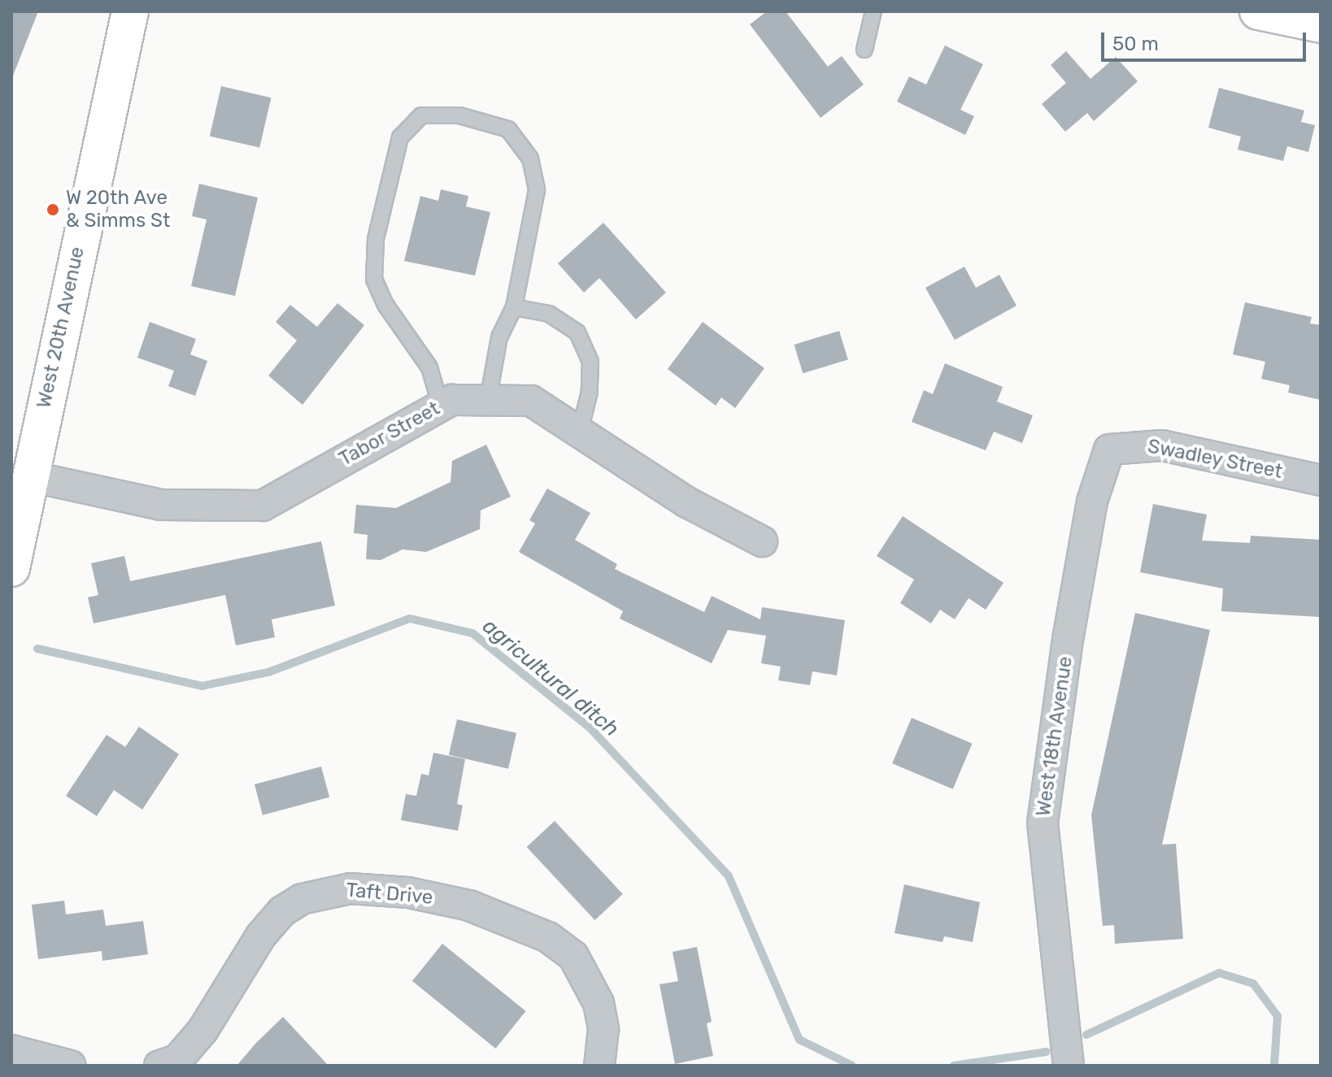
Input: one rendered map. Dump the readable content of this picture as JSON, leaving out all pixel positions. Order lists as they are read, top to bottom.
{
  "streets": {
    "street": [
      "West 20th Avenue",
      "Tabor Street",
      "Swadley Street",
      "West 18th Avenue",
      "Taft Drive"
    ]
  },
  "crossings": [
    ["West 20th Avenue", "Tabor Street"],
    ["Swadley Street", "West 18th Avenue"]
  ],
  "water": ["agricultural ditch"],
  "places": ["W 20th Ave & Simms St"],
  "scale_bar": "50 m"
}
